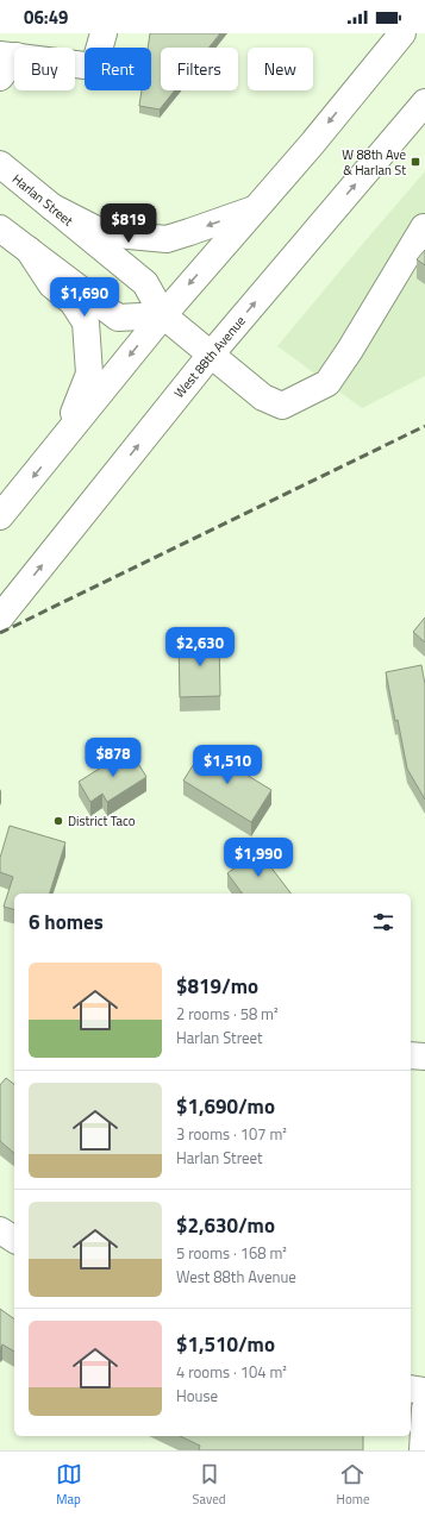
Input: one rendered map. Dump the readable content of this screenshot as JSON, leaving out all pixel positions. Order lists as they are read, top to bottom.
{
  "streets": {
    "main road": ["Harlan Street", "West 88th Avenue"]
  },
  "crossings": [
    ["Harlan Street", "West 88th Avenue"]
  ],
  "places": {
    "transit": ["W 88th Ave & Harlan St"],
    "other": ["District Taco"]
  },
  "page": {
    "status": "06:49",
    "chip": [
      "Buy",
      "Rent",
      "Filters",
      "New"
    ],
    "price": [
      "$819",
      "$1,690",
      "$2,630",
      "$878",
      "$1,510",
      "$1,990"
    ],
    "heading": "6 homes",
    "list": [
      {
        "name": "$819/mo",
        "note": "2 rooms · 58 m² · Harlan Street"
      },
      {
        "name": "$1,690/mo",
        "note": "3 rooms · 107 m² · Harlan Street"
      },
      {
        "name": "$2,630/mo",
        "note": "5 rooms · 168 m² · West 88th Avenue"
      },
      {
        "name": "$1,510/mo",
        "note": "4 rooms · 104 m² · House"
      }
    ],
    "tabs": ["Map", "Saved", "Home"]
  }
}
